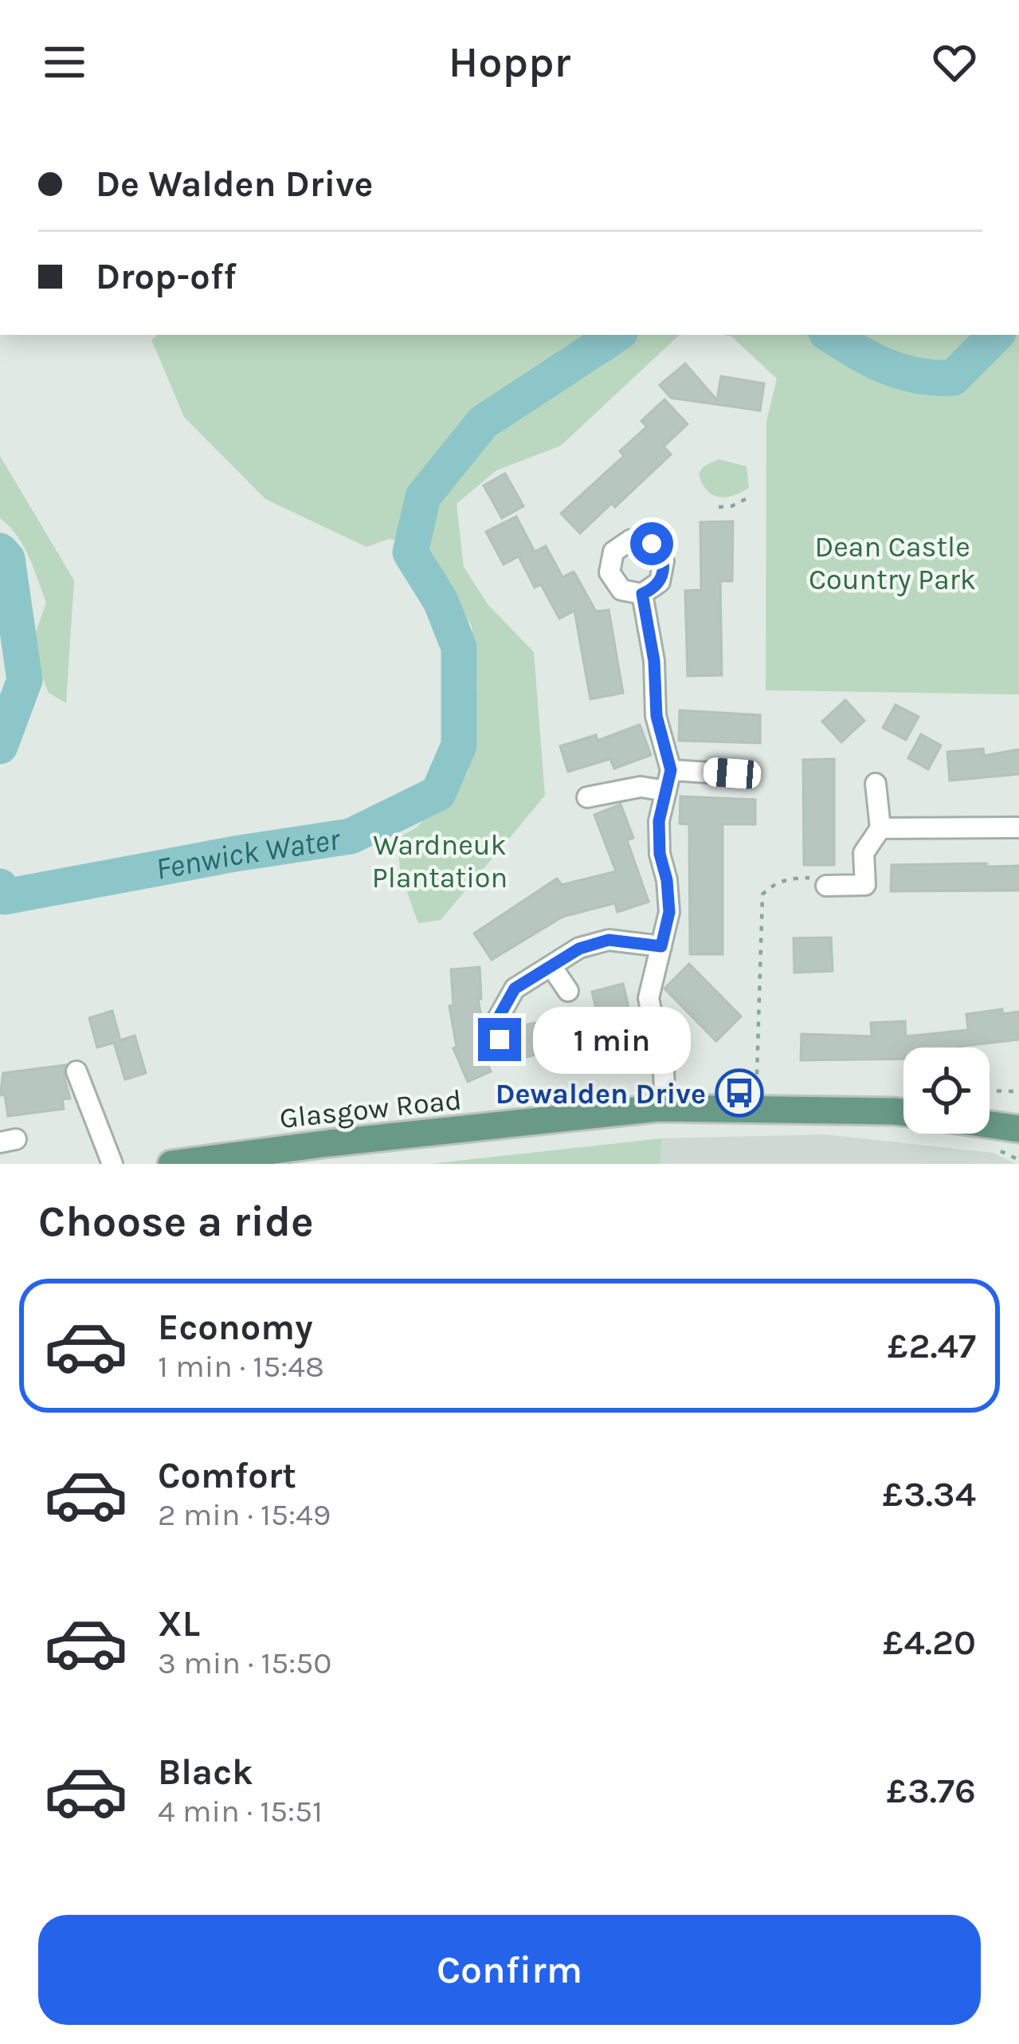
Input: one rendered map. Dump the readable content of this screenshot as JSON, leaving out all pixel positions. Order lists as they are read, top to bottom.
{
  "streets": {
    "main road": ["Glasgow Road"]
  },
  "water": ["Fenwick Water"],
  "parks": ["Dean Castle Country Park", "Wardneuk Plantation"],
  "places": {
    "bus stop": ["Dewalden Drive"]
  },
  "page": {
    "header": "Hoppr",
    "banner": ["De Walden Drive", "Drop-off"],
    "bubble": "1 min",
    "heading": "Choose a ride",
    "list": [
      {
        "name": "Economy",
        "note": "1 min · 15:48",
        "value": "£2.47"
      },
      {
        "name": "Comfort",
        "note": "2 min · 15:49",
        "value": "£3.34"
      },
      {
        "name": "XL",
        "note": "3 min · 15:50",
        "value": "£4.20"
      },
      {
        "name": "Black",
        "note": "4 min · 15:51",
        "value": "£3.76"
      }
    ],
    "buttons": "Confirm"
  }
}
